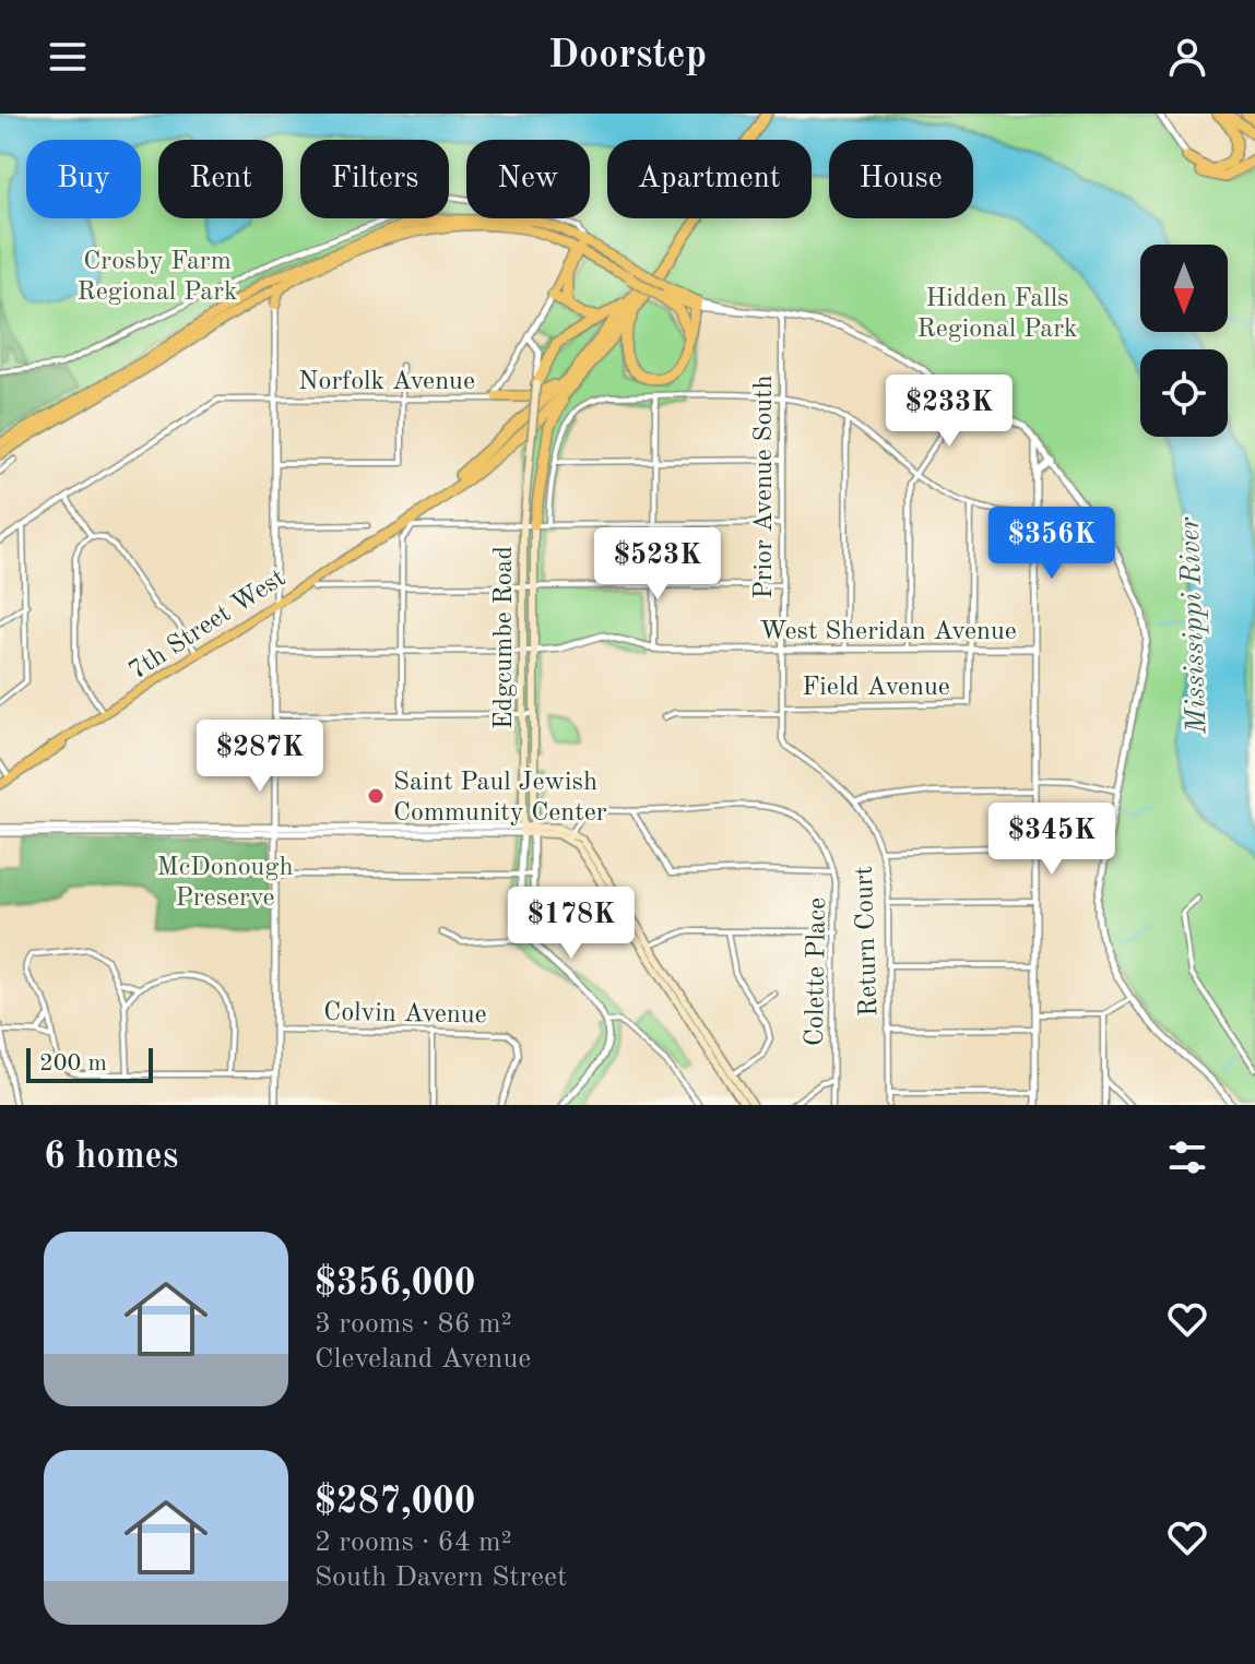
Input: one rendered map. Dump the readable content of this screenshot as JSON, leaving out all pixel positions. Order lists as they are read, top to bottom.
{
  "streets": {
    "main road": ["7th Street West", "Edgcumbe Road"],
    "street": [
      "Norfolk Avenue",
      "Prior Avenue South",
      "West Sheridan Avenue",
      "Field Avenue",
      "Return Court",
      "Colette Place",
      "Colvin Avenue"
    ]
  },
  "crossings": [
    ["Prior Avenue South", "West Sheridan Avenue"],
    ["Prior Avenue South", "Field Avenue"],
    ["Prior Avenue South", "Return Court"],
    ["West Sheridan Avenue", "Edgcumbe Road"],
    ["West Sheridan Avenue", "Field Avenue"],
    ["Field Avenue", "Return Court"]
  ],
  "water": ["Mississippi River"],
  "parks": ["Crosby Farm Regional Park", "Hidden Falls Regional Park", "McDonough Preserve"],
  "places": ["Saint Paul Jewish Community Center"],
  "scale_bar": "200 m",
  "north": "bottom",
  "page": {
    "header": "Doorstep",
    "chip": [
      "Buy",
      "Rent",
      "Filters",
      "New",
      "Apartment",
      "House"
    ],
    "price": [
      "$233K",
      "$356K",
      "$523K",
      "$287K",
      "$345K",
      "$178K"
    ],
    "scale": "200 m",
    "heading": "6 homes",
    "list": [
      {
        "name": "$356,000",
        "note": "3 rooms · 86 m² · Cleveland Avenue"
      },
      {
        "name": "$287,000",
        "note": "2 rooms · 64 m² · South Davern Street"
      }
    ]
  }
}
